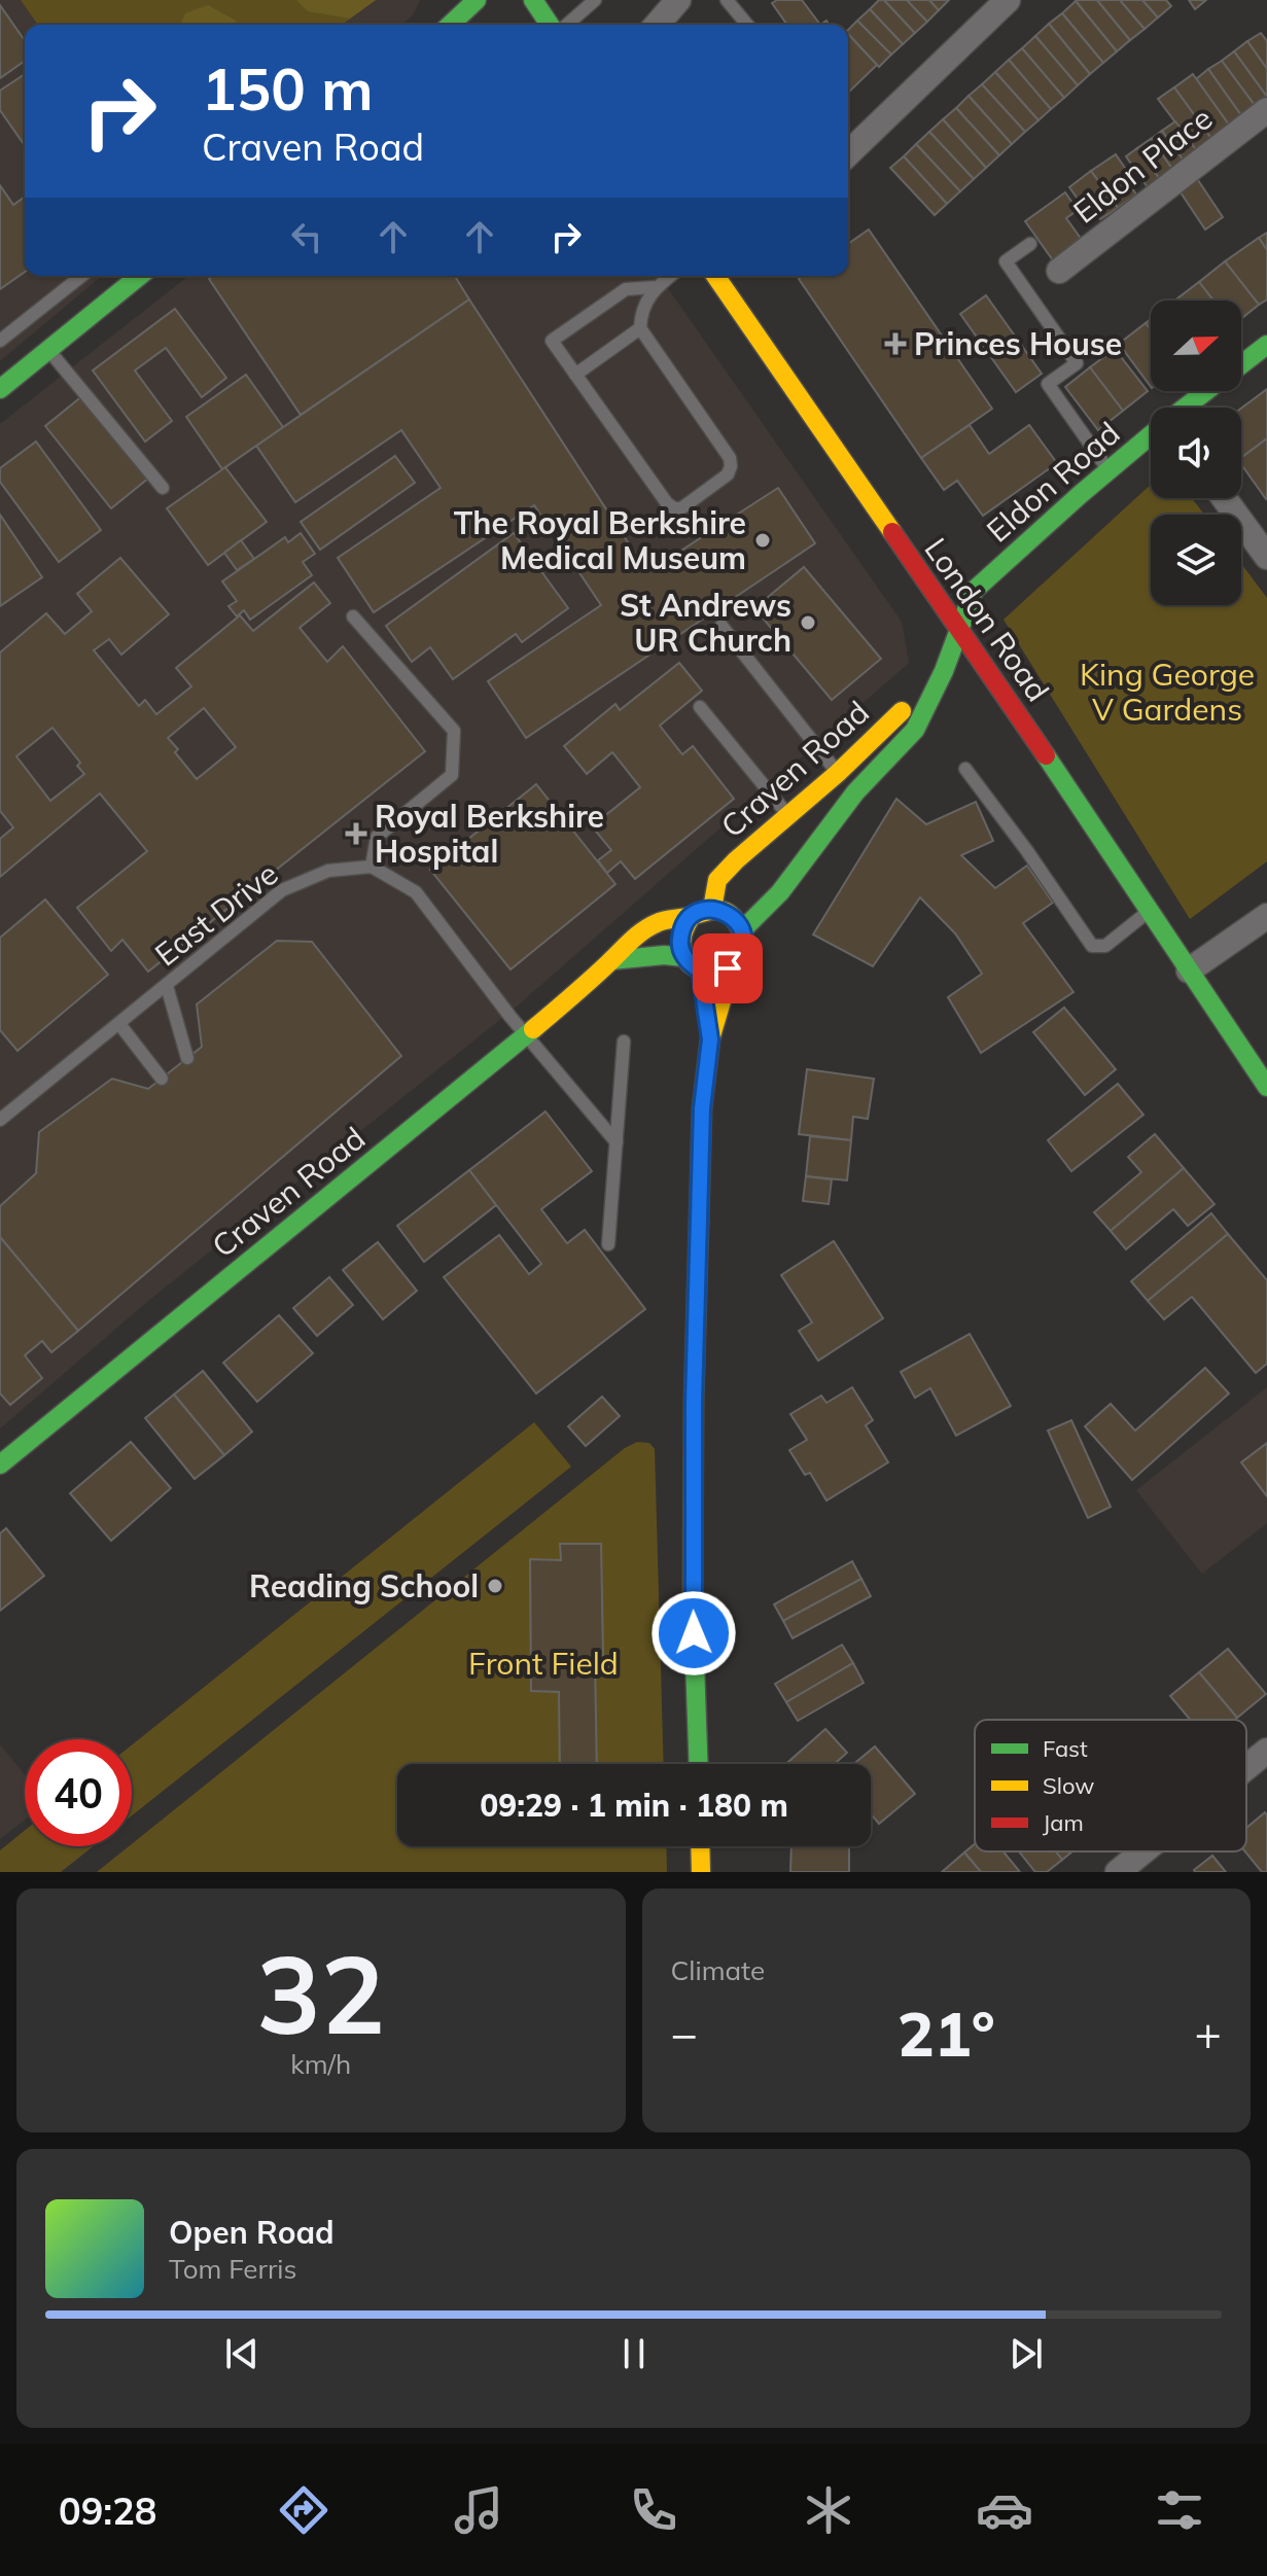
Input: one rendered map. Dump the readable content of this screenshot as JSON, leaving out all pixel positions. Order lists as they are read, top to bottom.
{
  "streets": {
    "street": [
      "Eldon Place",
      "Eldon Road",
      "London Road",
      "Craven Road"
    ],
    "lane": ["East Drive"]
  },
  "crossings": [
    ["Eldon Road", "London Road"],
    ["Eldon Road", "Craven Road"],
    ["London Road", "Craven Road"]
  ],
  "parks": ["King George V Gardens", "Front Field"],
  "places": {
    "health": ["Princes House", "Royal Berkshire Hospital"],
    "other": ["The Royal Berkshire Medical Museum", "St Andrews UR Church", "Reading School"]
  },
  "legend": ["Fast", "Slow", "Jam"],
  "north": "right",
  "page": {
    "turn": ["150 m", "Craven Road"],
    "limit": "40",
    "trip": "09:29 · 1 min · 180 m",
    "tile": [
      ["32", "km/h"],
      "Climate"
    ],
    "heat": ["−", "21°", "+"],
    "song": ["Open Road", "Tom Ferris"],
    "tabs": "09:28"
  }
}
